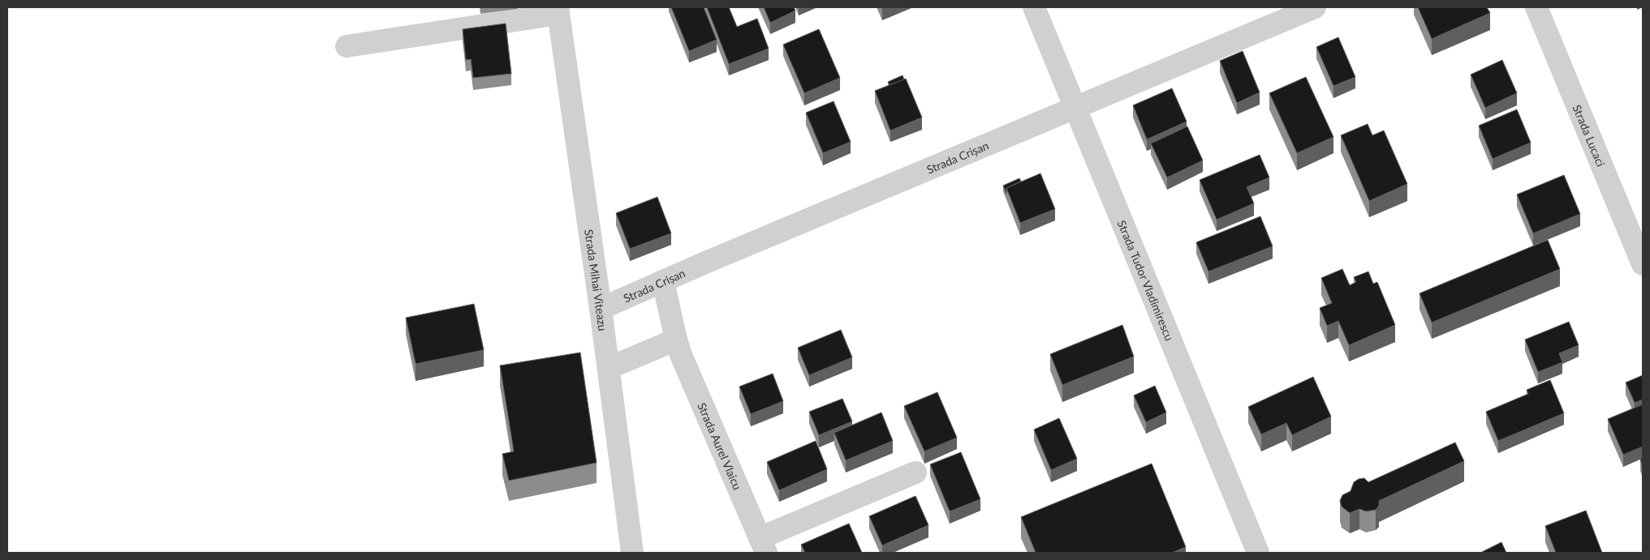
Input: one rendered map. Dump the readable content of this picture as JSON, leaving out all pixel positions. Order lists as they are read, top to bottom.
{
  "streets": {
    "street": [
      "Strada Lucaci",
      "Strada Crișan",
      "Strada Mihai Viteazu",
      "Strada Tudor Vladimirescu",
      "Strada Aurel Vlaicu"
    ]
  },
  "crossings": [
    ["Strada Crișan", "Strada Mihai Viteazu"],
    ["Strada Crișan", "Strada Tudor Vladimirescu"],
    ["Strada Crișan", "Strada Aurel Vlaicu"]
  ]
}
